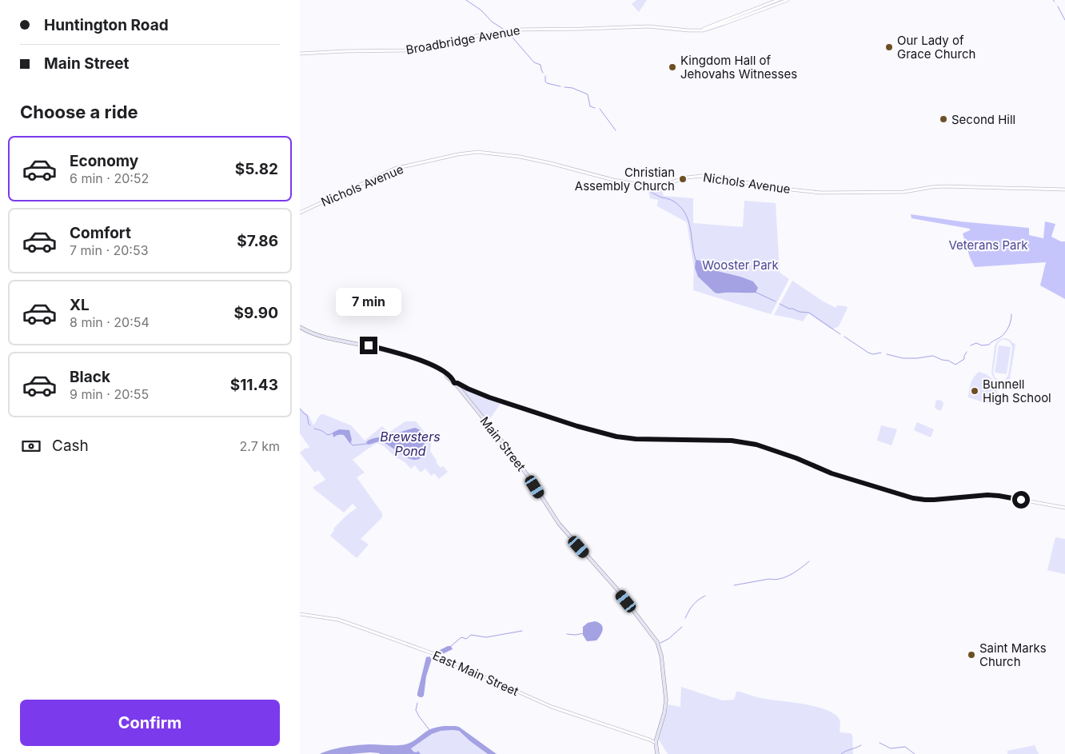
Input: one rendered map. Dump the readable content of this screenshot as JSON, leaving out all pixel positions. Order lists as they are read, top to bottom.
{
  "streets": {
    "main road": [
      "Broadbridge Avenue",
      "Nichols Avenue",
      "Main Street",
      "East Main Street"
    ]
  },
  "crossings": [
    ["Main Street", "East Main Street"]
  ],
  "water": ["Brewsters Pond"],
  "parks": ["Veterans Park", "Wooster Park"],
  "places": [
    "Our Lady of Grace Church",
    "Kingdom Hall of Jehovahs Witnesses",
    "Second Hill",
    "Christian Assembly Church",
    "Bunnell High School",
    "Saint Marks Church"
  ],
  "page": {
    "banner": ["Huntington Road", "Main Street"],
    "heading": "Choose a ride",
    "list": [
      {
        "name": "Economy",
        "note": "6 min · 20:52",
        "value": "$5.82"
      },
      {
        "name": "Comfort",
        "note": "7 min · 20:53",
        "value": "$7.86"
      },
      {
        "name": "XL",
        "note": "8 min · 20:54",
        "value": "$9.90"
      },
      {
        "name": "Black",
        "note": "9 min · 20:55",
        "value": "$11.43"
      }
    ],
    "bubble": "7 min",
    "pay": ["Cash", "2.7 km"],
    "buttons": "Confirm"
  }
}
